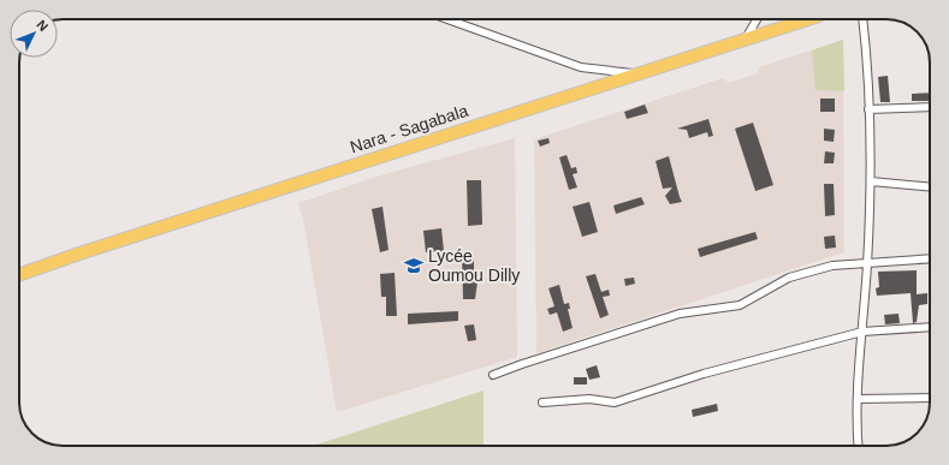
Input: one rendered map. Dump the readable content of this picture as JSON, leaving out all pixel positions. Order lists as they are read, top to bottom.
{
  "streets": {
    "main road": ["Nara - Sagabala"]
  },
  "places": {
    "school or university": ["Lycée Oumou Dilly"]
  },
  "north": "top right"
}
